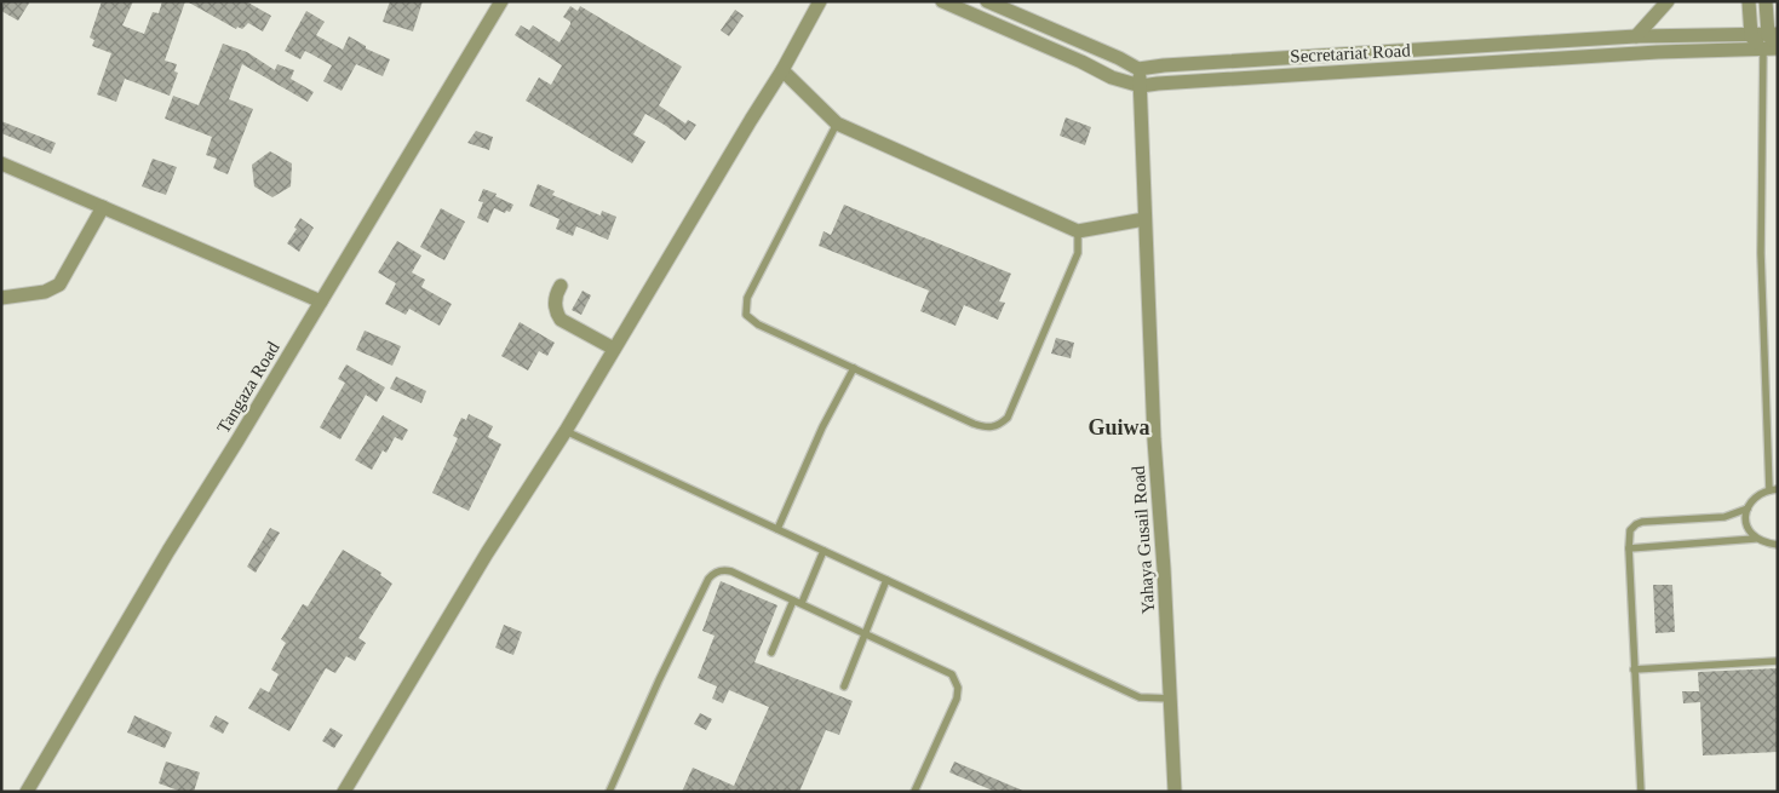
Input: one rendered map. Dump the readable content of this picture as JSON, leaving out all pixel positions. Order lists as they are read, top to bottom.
{
  "streets": {
    "street": ["Secretariat Road", "Tangaza Road", "Yahaya Gusail Road"]
  },
  "crossings": [
    ["Secretariat Road", "Yahaya Gusail Road"]
  ],
  "districts": ["Guiwa"]
}
